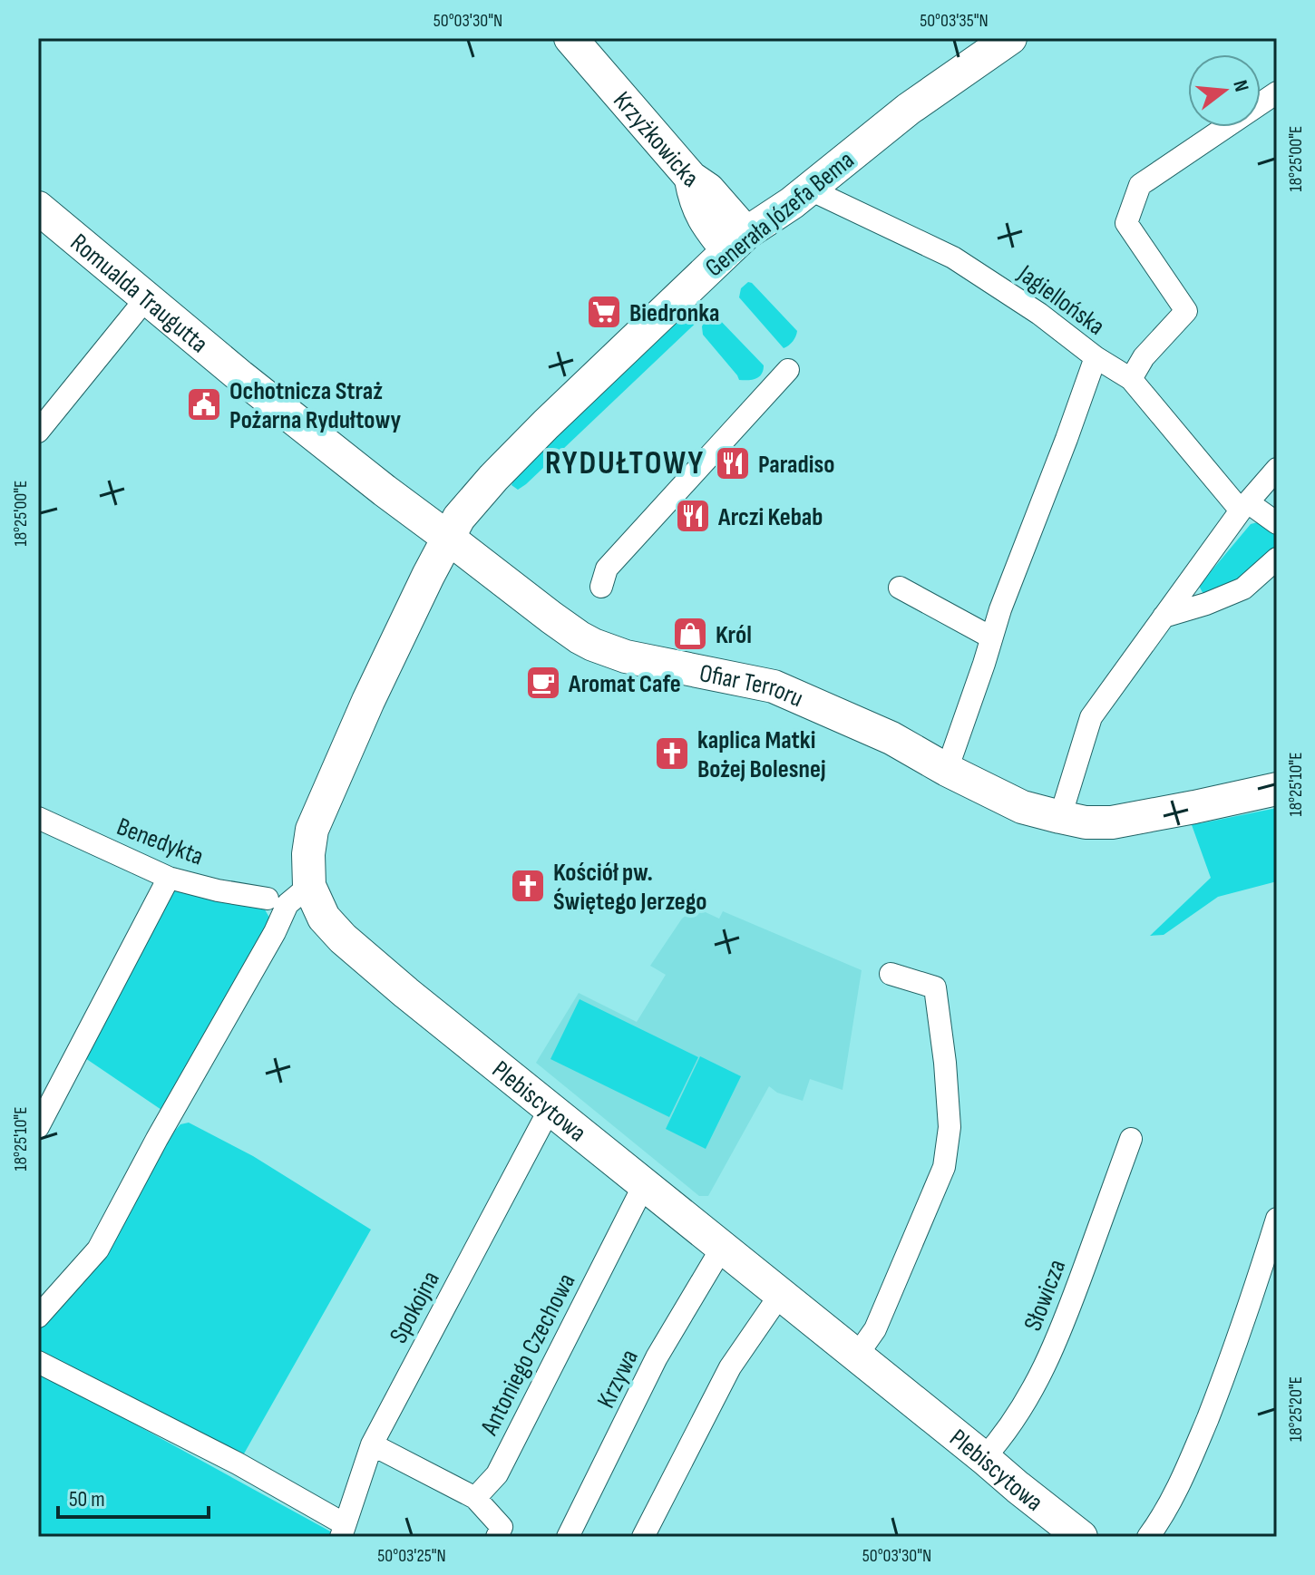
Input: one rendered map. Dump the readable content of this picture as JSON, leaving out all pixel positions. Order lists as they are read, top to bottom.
{
  "streets": {
    "street": [
      "Krzyżkowicka",
      "Generała Józefa Bema",
      "Romualda Traugutta",
      "Jagiellońska",
      "Ofiar Terroru",
      "Benedykta",
      "Plebiscytowa",
      "Słowicza",
      "Spokojna",
      "Antoniego Czechowa",
      "Krzywa"
    ]
  },
  "crossings": [
    ["Krzyżkowicka", "Generała Józefa Bema"],
    ["Generała Józefa Bema", "Romualda Traugutta"],
    ["Generała Józefa Bema", "Jagiellońska"],
    ["Generała Józefa Bema", "Ofiar Terroru"],
    ["Generała Józefa Bema", "Plebiscytowa"],
    ["Romualda Traugutta", "Ofiar Terroru"],
    ["Romualda Traugutta", "Plebiscytowa"],
    ["Ofiar Terroru", "Plebiscytowa"],
    ["Plebiscytowa", "Słowicza"],
    ["Plebiscytowa", "Spokojna"],
    ["Plebiscytowa", "Antoniego Czechowa"],
    ["Plebiscytowa", "Krzywa"]
  ],
  "districts": ["RYDUŁTOWY"],
  "places": {
    "supermarket": ["Biedronka"],
    "public building": ["Ochotnicza Straż Pożarna Rydułtowy"],
    "restaurant": ["Paradiso", "Arczi Kebab"],
    "shop": ["Król"],
    "cafe": ["Aromat Cafe"],
    "church": ["kaplica Matki Bożej Bolesnej", "Kościół pw. Świętego Jerzego"]
  },
  "scale_bar": "50 m",
  "north": "right",
  "coordinates": [
    "50°03'30\"N",
    "50°03'35\"N",
    "18°25'00\"E",
    "18°25'10\"E",
    "18°25'20\"E",
    "50°03'25\"N"
  ]
}
